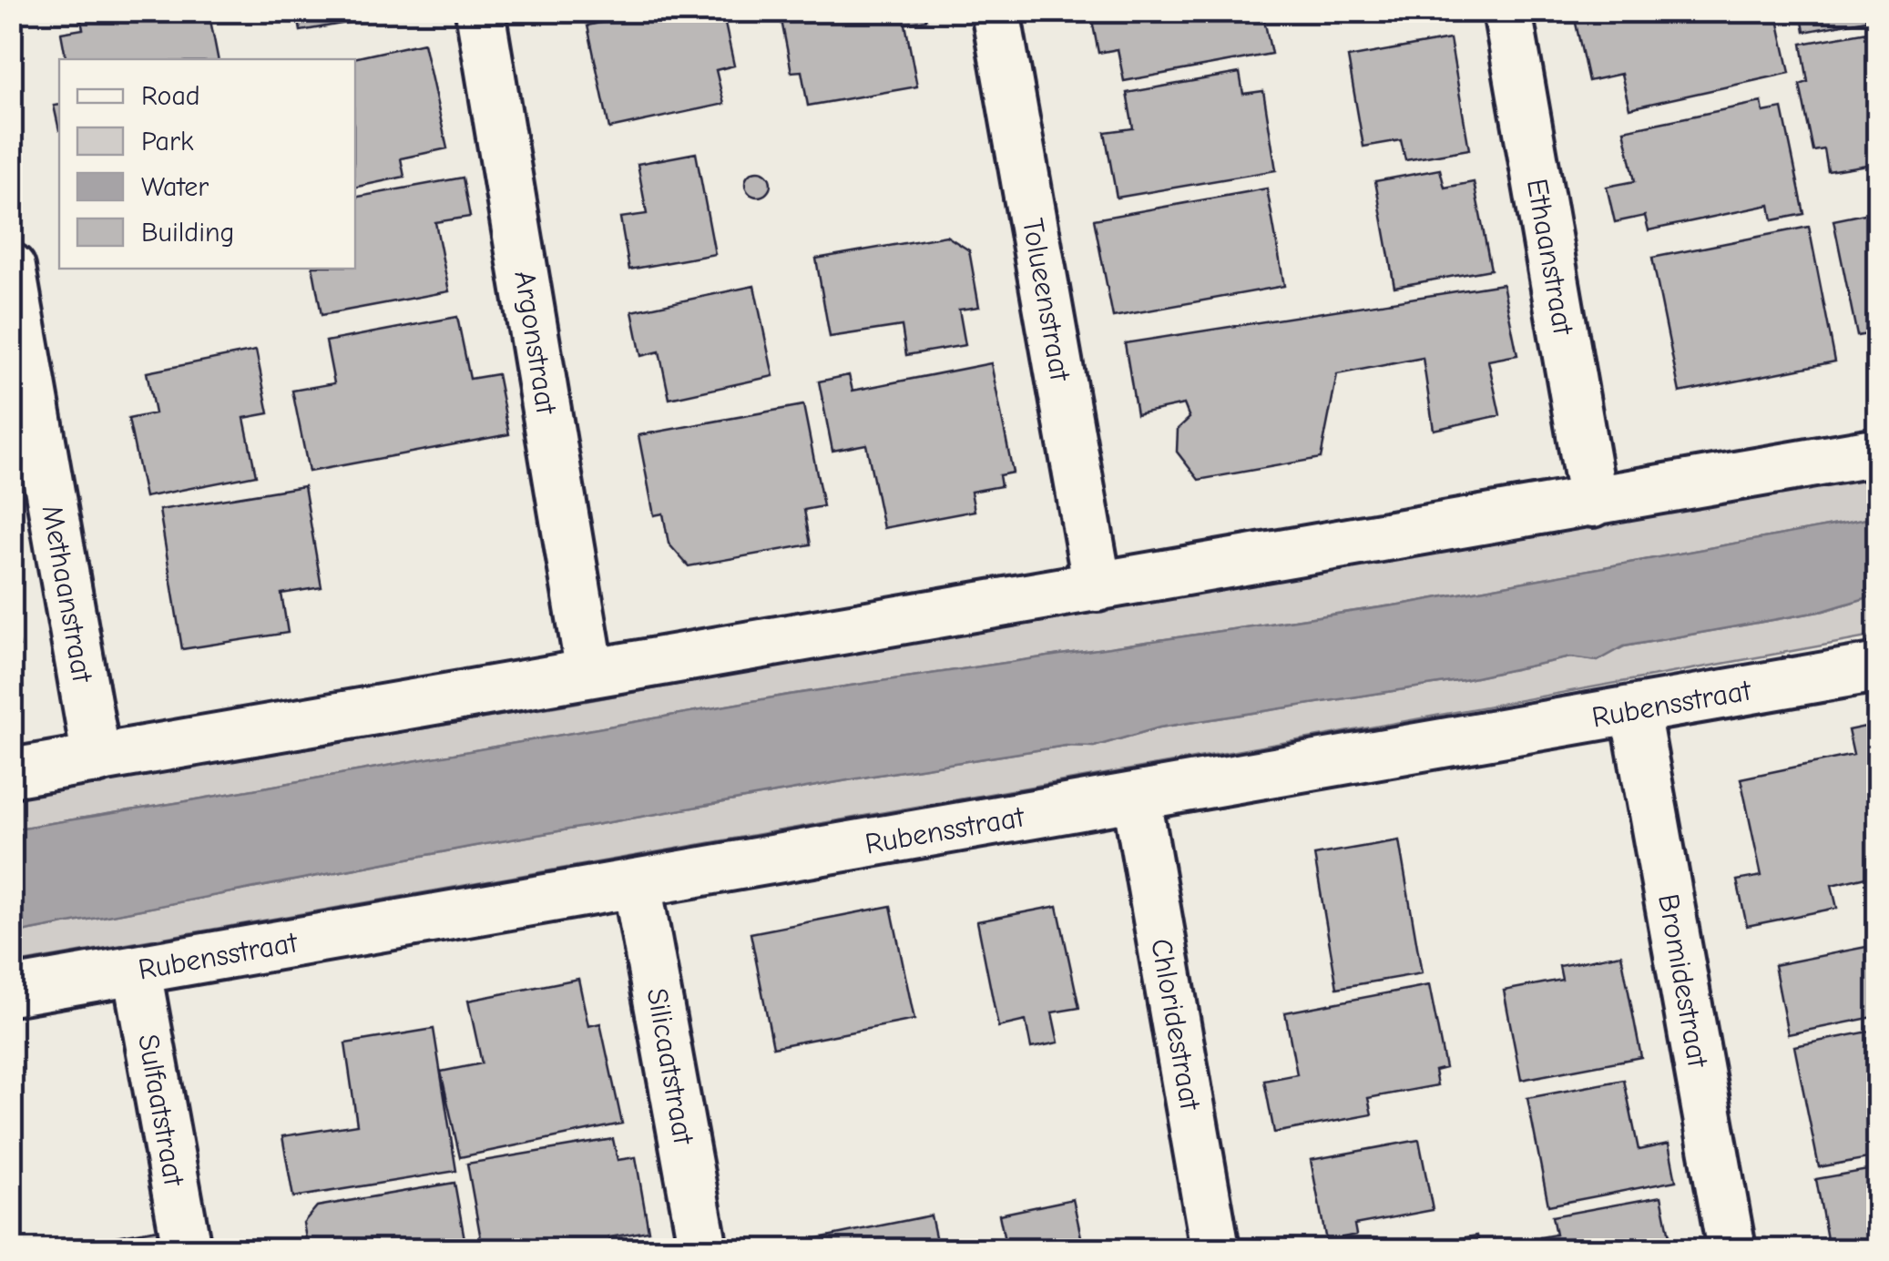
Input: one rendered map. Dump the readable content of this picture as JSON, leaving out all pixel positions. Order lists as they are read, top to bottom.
{
  "streets": {
    "street": [
      "Ethaanstraat",
      "Tolueenstraat",
      "Argonstraat",
      "Methaanstraat",
      "Rubensstraat",
      "Bromidestraat",
      "Chloridestraat",
      "Silicaatstraat",
      "Sulfaatstraat"
    ]
  },
  "crossings": [
    ["Rubensstraat", "Bromidestraat"],
    ["Rubensstraat", "Chloridestraat"],
    ["Rubensstraat", "Silicaatstraat"],
    ["Rubensstraat", "Sulfaatstraat"]
  ],
  "legend": [
    "Road",
    "Park",
    "Water",
    "Building"
  ]
}
